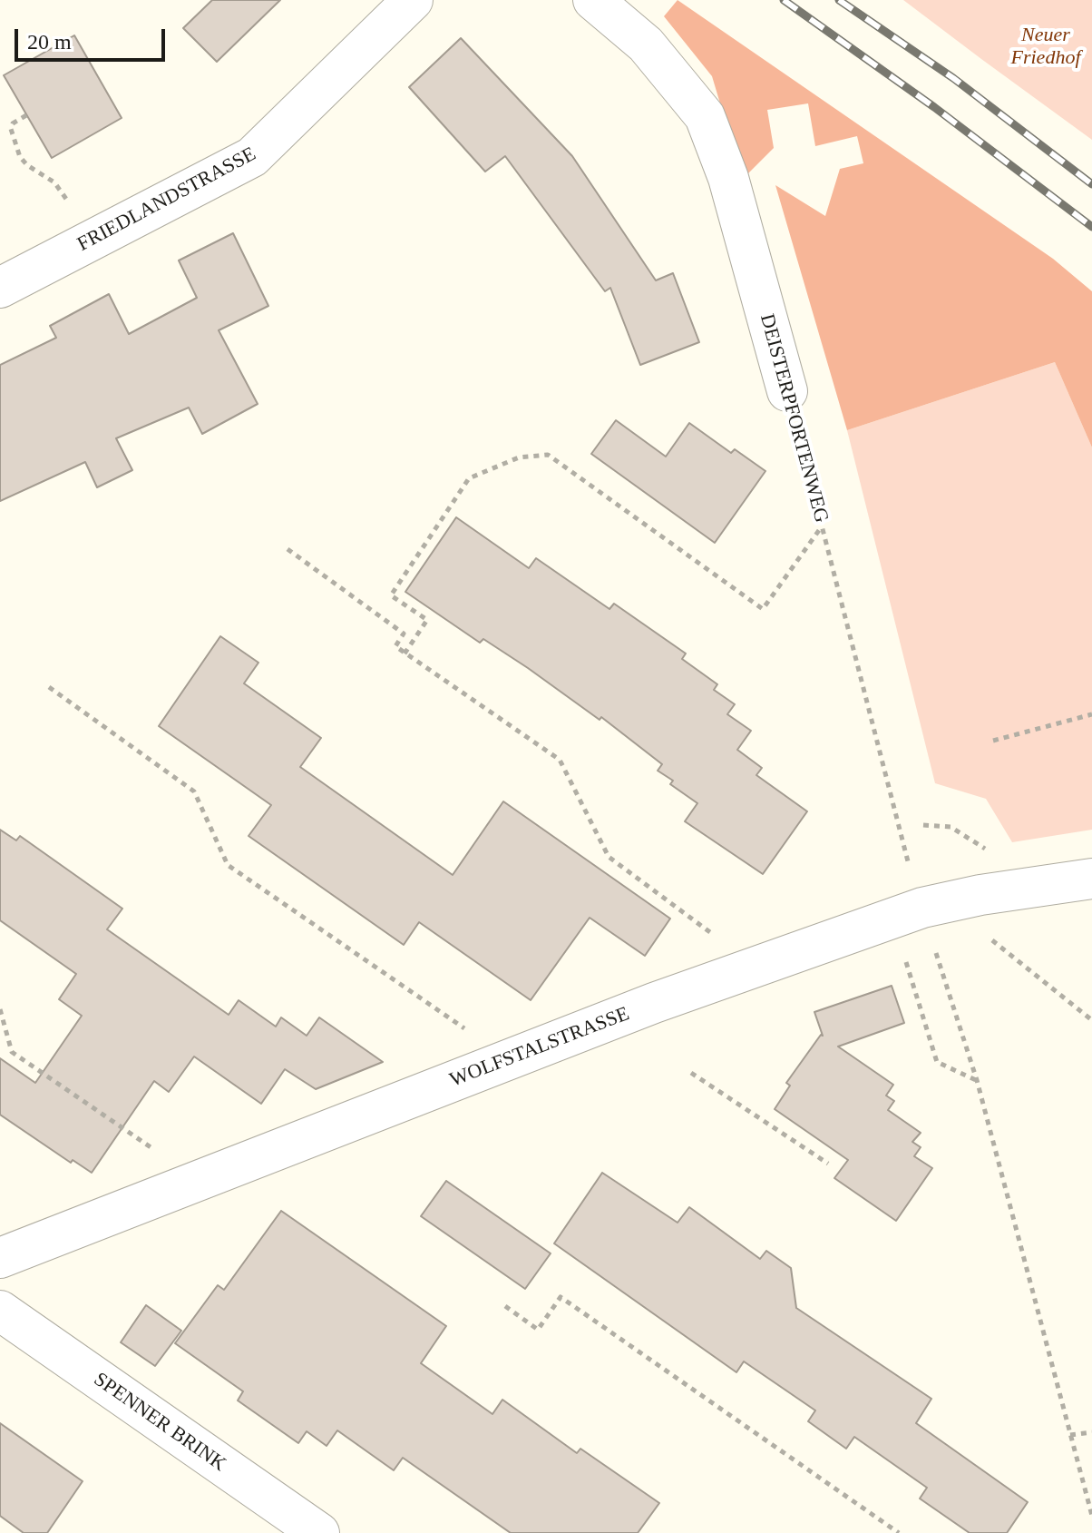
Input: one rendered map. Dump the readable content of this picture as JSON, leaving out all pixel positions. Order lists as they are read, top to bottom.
{
  "streets": {
    "street": [
      "FRIEDLANDSTRASSE",
      "DEISTERPFORTENWEG",
      "WOLFSTALSTRASSE",
      "SPENNER BRINK"
    ]
  },
  "parks": ["Neuer Friedhof"],
  "scale_bar": "20 m"
}
